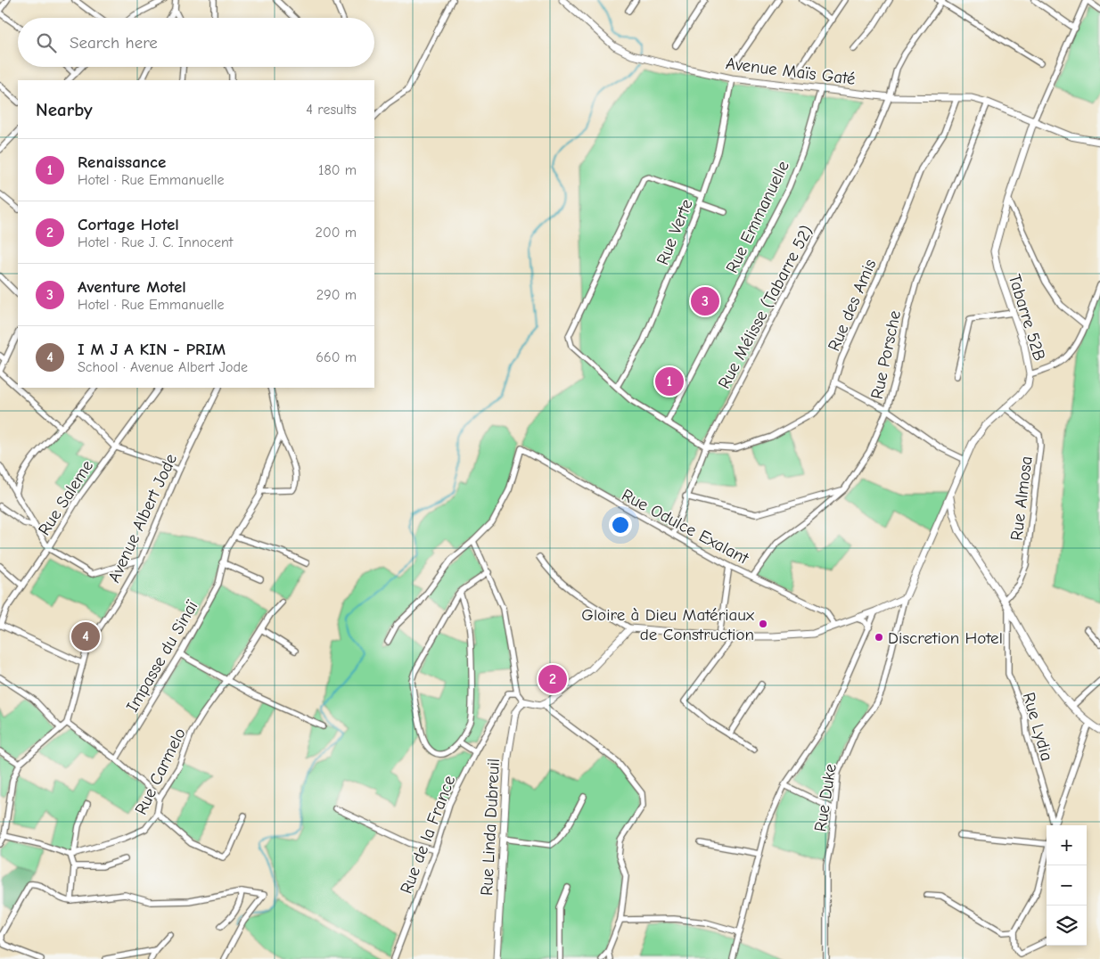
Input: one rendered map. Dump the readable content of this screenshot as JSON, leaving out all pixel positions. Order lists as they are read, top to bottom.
{
  "streets": {
    "street": [
      "Avenue Maïs Gaté",
      "Rue Emmanuelle",
      "Rue Verte",
      "Rue des Amis",
      "Rue Mélisse (Tabarre 52)",
      "Tabarre 52B",
      "Rue Porsche",
      "Rue Saleme",
      "Rue Almosa",
      "Avenue Albert Jode",
      "Rue Odulce Exalant",
      "Impasse du Sinaï",
      "Rue Lydia",
      "Rue Carmelo",
      "Rue Duke",
      "Rue Linda Dubreuil",
      "Rue de la France"
    ]
  },
  "crossings": [
    ["Avenue Maïs Gaté", "Rue Emmanuelle"],
    ["Avenue Maïs Gaté", "Rue Verte"],
    ["Avenue Maïs Gaté", "Rue des Amis"],
    ["Avenue Maïs Gaté", "Rue Mélisse (Tabarre 52)"],
    ["Avenue Maïs Gaté", "Tabarre 52B"],
    ["Avenue Maïs Gaté", "Rue Porsche"],
    ["Rue des Amis", "Rue Mélisse (Tabarre 52)"],
    ["Rue Mélisse (Tabarre 52)", "Rue Odulce Exalant"],
    ["Tabarre 52B", "Rue Almosa"],
    ["Tabarre 52B", "Rue Duke"],
    ["Rue Porsche", "Rue Odulce Exalant"]
  ],
  "places": ["Gloire à Dieu Matériaux de Construction", "Discretion Hotel"],
  "page": {
    "search": "Search here",
    "heading": ["Nearby", "4 results"],
    "list": [
      {
        "mark": "1",
        "name": "Renaissance",
        "note": "Hotel · Rue Emmanuelle",
        "value": "180 m"
      },
      {
        "mark": "2",
        "name": "Cortage Hotel",
        "note": "Hotel · Rue J. C. Innocent",
        "value": "200 m"
      },
      {
        "mark": "3",
        "name": "Aventure Motel",
        "note": "Hotel · Rue Emmanuelle",
        "value": "290 m"
      },
      {
        "mark": "4",
        "name": "I M J A KIN - PRIM",
        "note": "School · Avenue Albert Jode",
        "value": "660 m"
      }
    ],
    "pins": [
      "3",
      "1",
      "4",
      "2"
    ],
    "map_buttons": ["+", "−"]
  }
}
